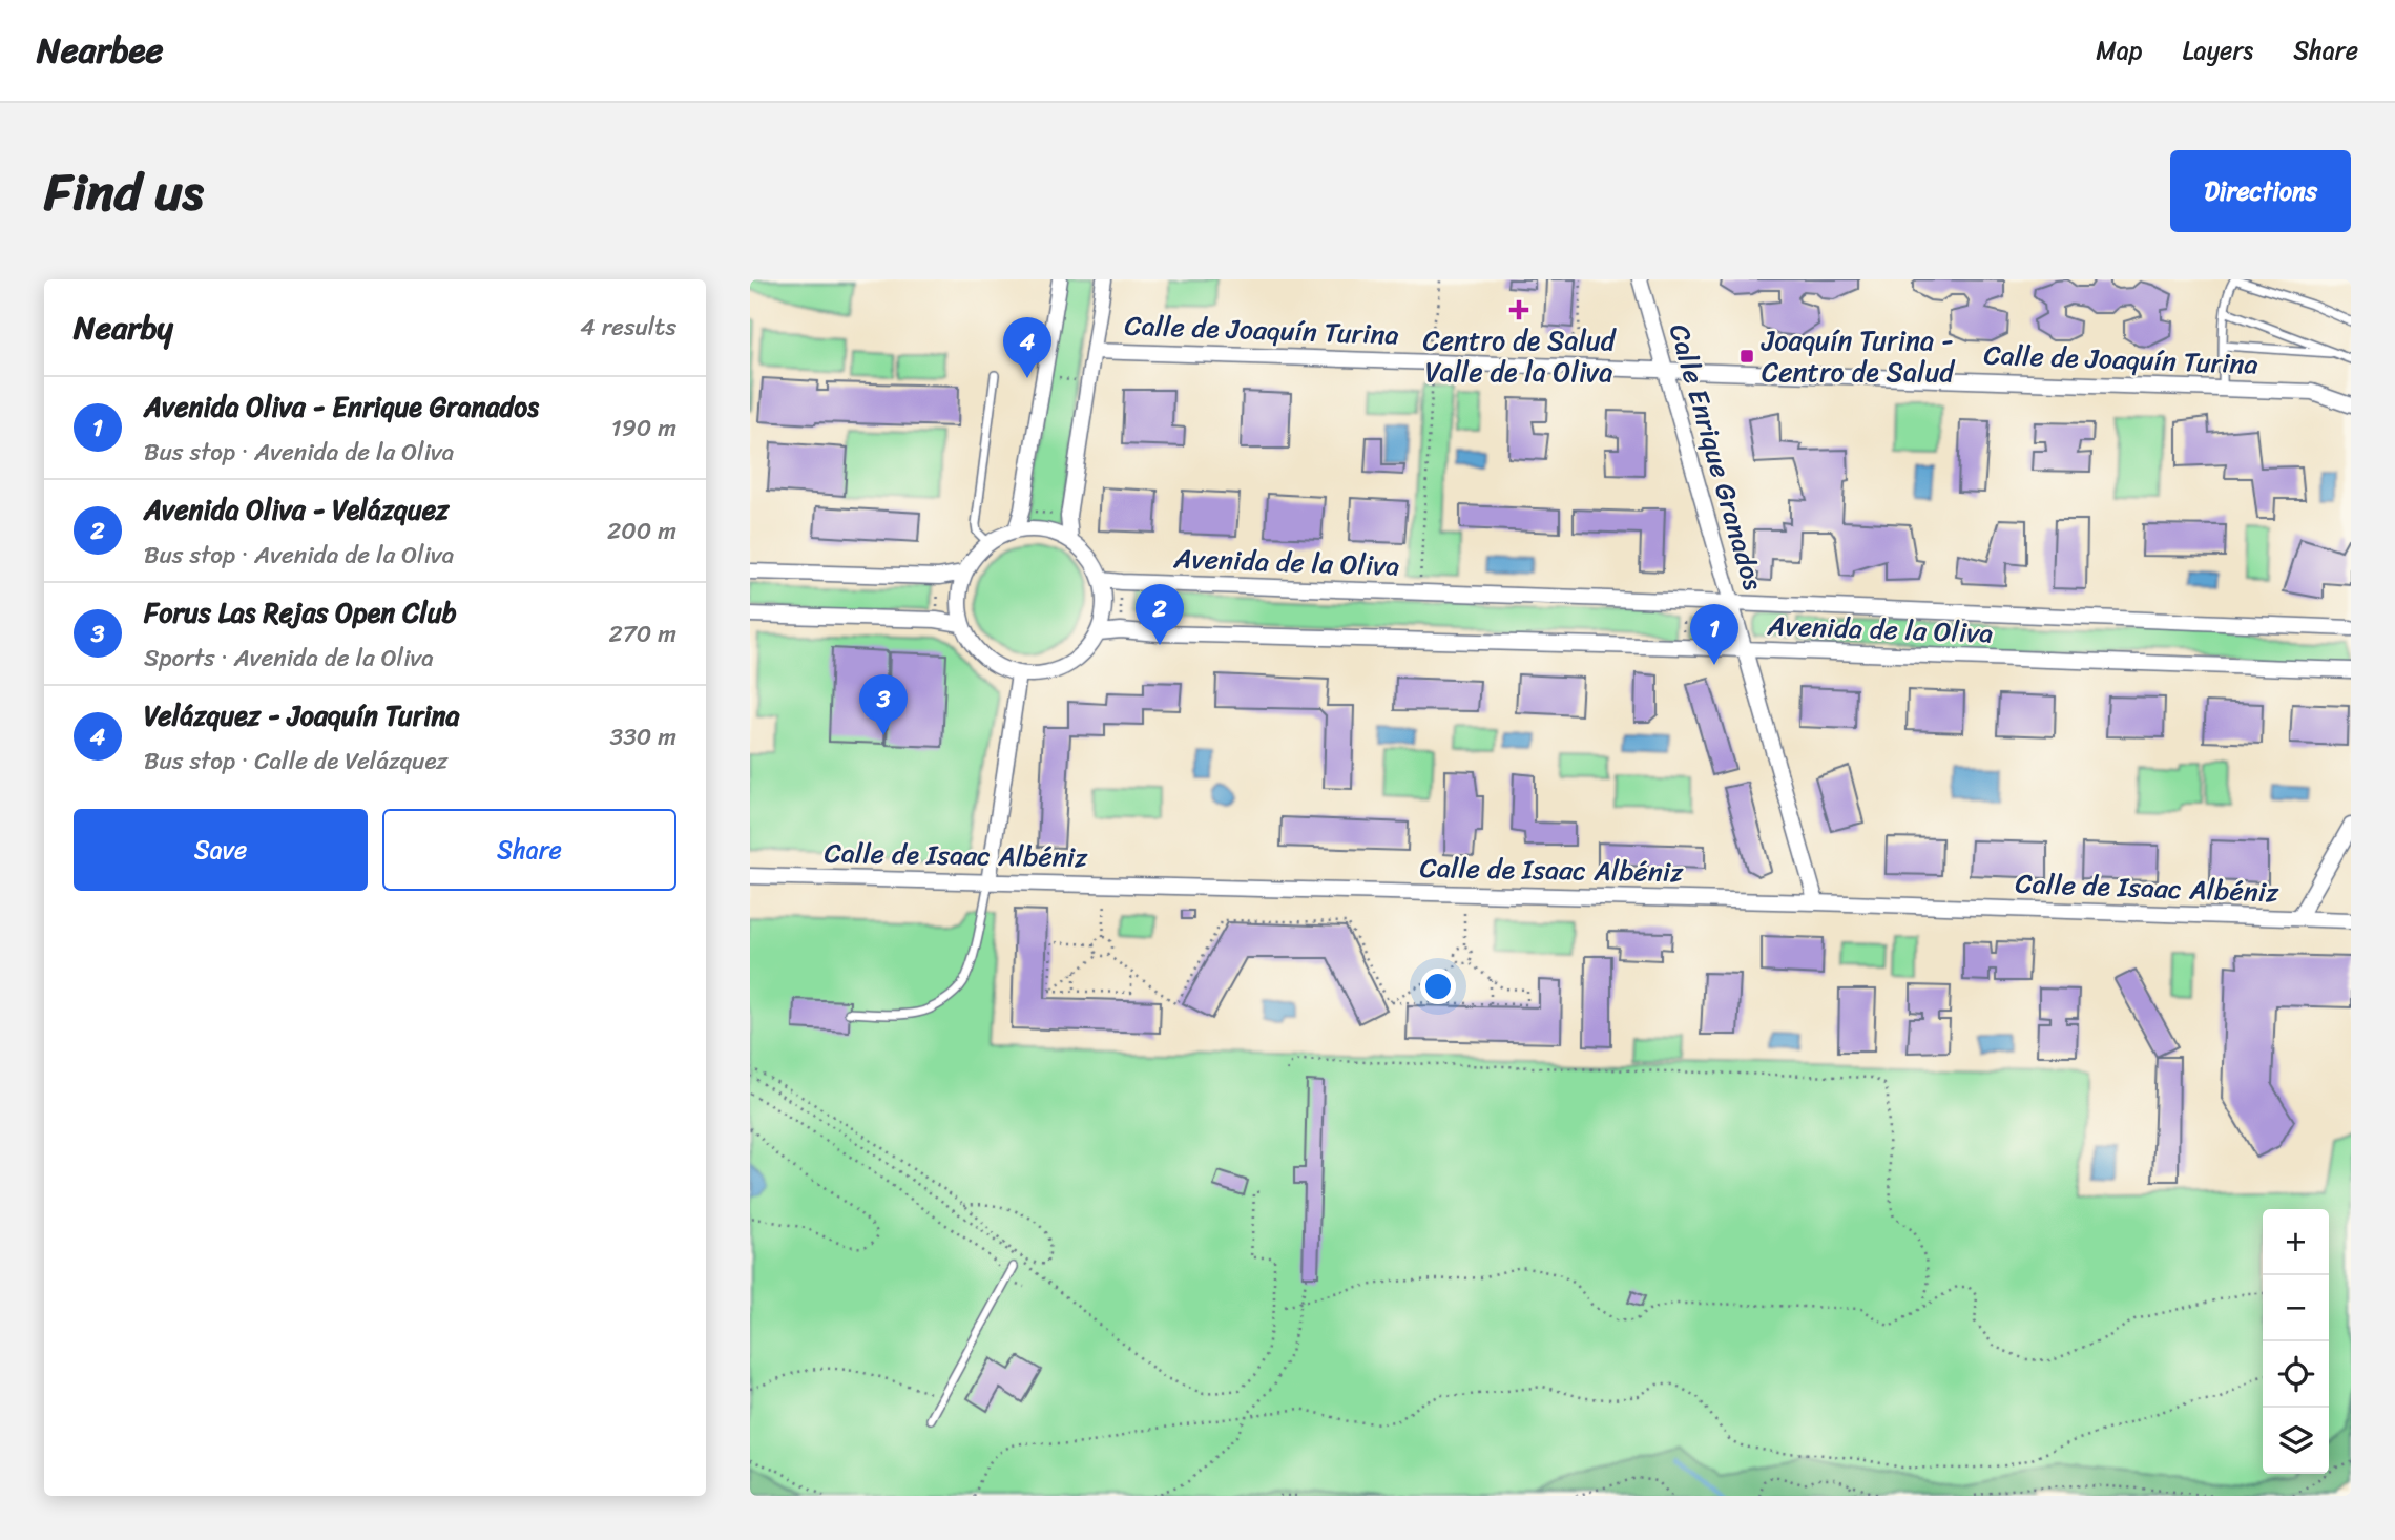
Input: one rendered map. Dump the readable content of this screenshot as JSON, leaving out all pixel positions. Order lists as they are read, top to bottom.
{
  "streets": {
    "street": [
      "Calle de Joaquín Turina",
      "Calle Enrique Granados",
      "Avenida de la Oliva",
      "Calle de Isaac Albéniz"
    ]
  },
  "crossings": [
    ["Calle de Joaquín Turina", "Calle Enrique Granados"],
    ["Calle Enrique Granados", "Avenida de la Oliva"],
    ["Calle Enrique Granados", "Calle de Isaac Albéniz"]
  ],
  "places": {
    "health": ["Centro de Salud Valle de la Oliva"],
    "transit": ["Joaquín Turina - Centro de Salud"]
  },
  "page": {
    "header": "Nearbee",
    "nav": ["Map", "Layers", "Share"],
    "title": "Find us",
    "buttons": [
      "Directions",
      ["Save", "Share"]
    ],
    "heading": ["Nearby", "4 results"],
    "pins": [
      "4",
      "2",
      "1",
      "3"
    ],
    "list": [
      {
        "mark": "1",
        "name": "Avenida Oliva - Enrique Granados",
        "note": "Bus stop · Avenida de la Oliva",
        "value": "190 m"
      },
      {
        "mark": "2",
        "name": "Avenida Oliva - Velázquez",
        "note": "Bus stop · Avenida de la Oliva",
        "value": "200 m"
      },
      {
        "mark": "3",
        "name": "Forus Las Rejas Open Club",
        "note": "Sports · Avenida de la Oliva",
        "value": "270 m"
      },
      {
        "mark": "4",
        "name": "Velázquez - Joaquín Turina",
        "note": "Bus stop · Calle de Velázquez",
        "value": "330 m"
      }
    ],
    "map_buttons": ["+", "−"]
  }
}
